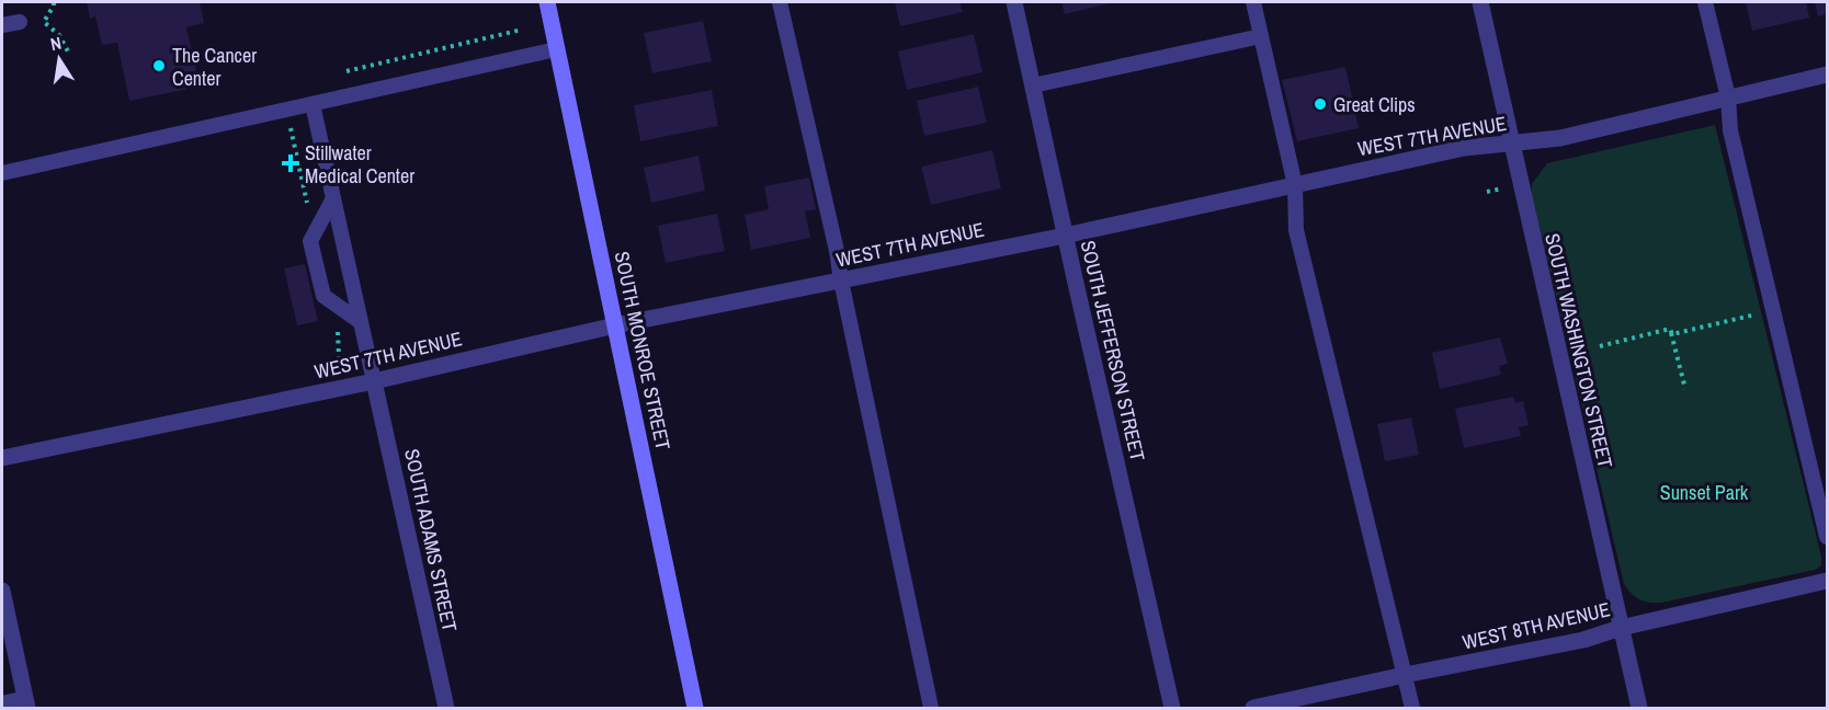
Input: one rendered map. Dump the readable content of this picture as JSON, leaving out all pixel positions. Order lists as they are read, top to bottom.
{
  "streets": {
    "street": [
      "WEST 7TH AVENUE",
      "SOUTH MONROE STREET",
      "SOUTH JEFFERSON STREET",
      "SOUTH WASHINGTON STREET",
      "SOUTH ADAMS STREET",
      "WEST 8TH AVENUE"
    ]
  },
  "crossings": [
    ["WEST 7TH AVENUE", "SOUTH MONROE STREET"],
    ["WEST 7TH AVENUE", "SOUTH JEFFERSON STREET"],
    ["WEST 7TH AVENUE", "SOUTH WASHINGTON STREET"],
    ["WEST 7TH AVENUE", "SOUTH ADAMS STREET"],
    ["SOUTH WASHINGTON STREET", "WEST 8TH AVENUE"]
  ],
  "parks": ["Sunset Park"],
  "places": {
    "other": ["The Cancer Center", "Great Clips"],
    "health": ["Stillwater Medical Center"]
  },
  "north": "top"
}
